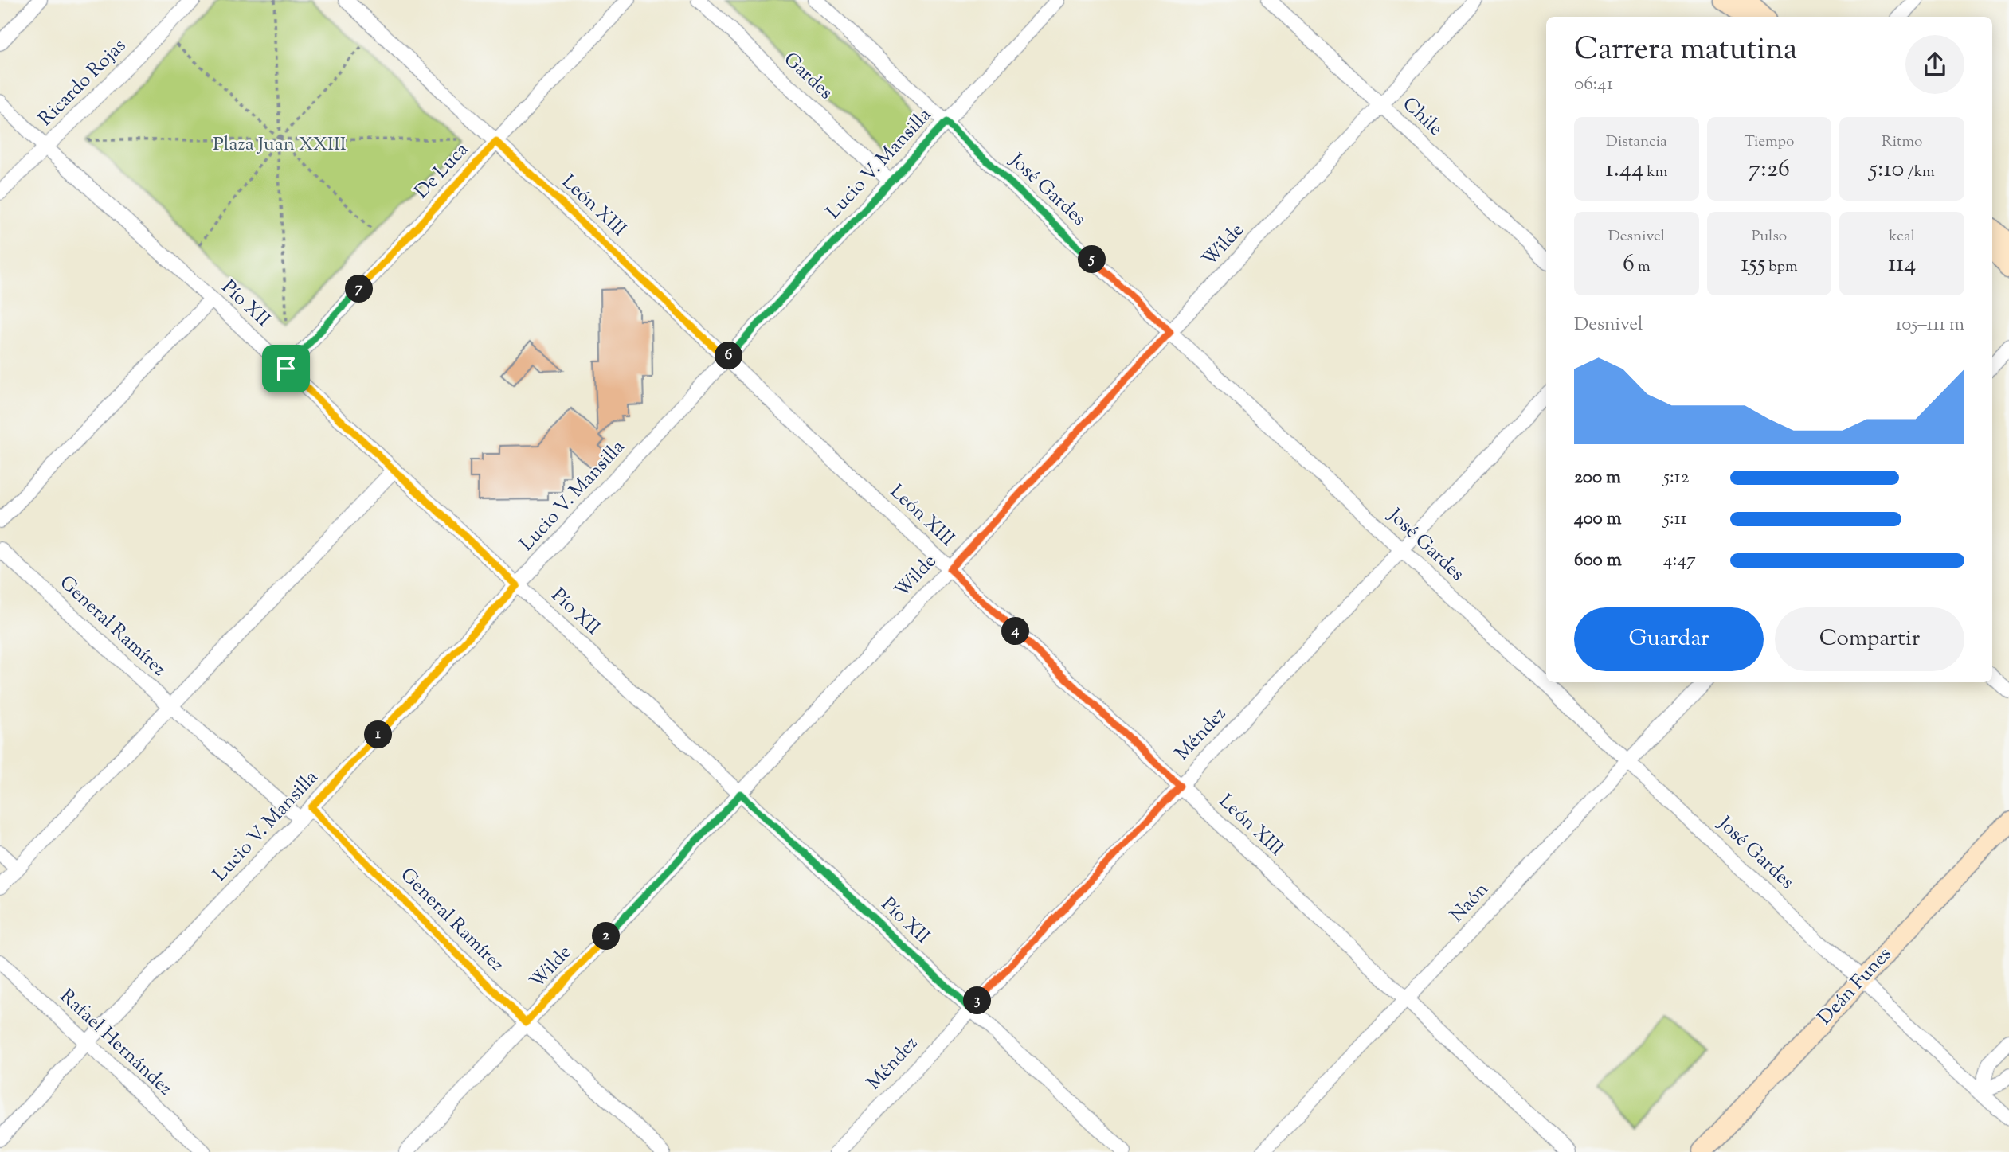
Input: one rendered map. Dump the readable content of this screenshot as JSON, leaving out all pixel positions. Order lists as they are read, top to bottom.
{
  "streets": {
    "street": [
      "Gardes",
      "Ricardo Rojas",
      "Chile",
      "Lucio V. Mansilla",
      "De Luca",
      "José Gardes",
      "León XIII",
      "Wilde",
      "Pío XII",
      "General Ramírez",
      "Méndez",
      "Naón",
      "Deán Funes",
      "Rafael Hernández"
    ]
  },
  "crossings": [
    ["Gardes", "Lucio V. Mansilla"],
    ["Ricardo Rojas", "Pío XII"],
    ["Chile", "Wilde"],
    ["Lucio V. Mansilla", "José Gardes"],
    ["Lucio V. Mansilla", "León XIII"],
    ["Lucio V. Mansilla", "Pío XII"],
    ["Lucio V. Mansilla", "General Ramírez"],
    ["Lucio V. Mansilla", "Rafael Hernández"],
    ["De Luca", "León XIII"],
    ["De Luca", "Pío XII"],
    ["José Gardes", "Wilde"],
    ["José Gardes", "Méndez"],
    ["José Gardes", "Naón"],
    ["José Gardes", "Deán Funes"],
    ["León XIII", "Wilde"],
    ["León XIII", "Méndez"],
    ["León XIII", "Naón"],
    ["Wilde", "Pío XII"],
    ["Wilde", "General Ramírez"],
    ["Pío XII", "Méndez"]
  ],
  "parks": ["Plaza Juan XXIII"],
  "page": {
    "heading": ["Carrera matutina", "06:41"],
    "stats": [
      ["Distancia", "1.44 km"],
      ["Tiempo", "7:26"],
      ["Ritmo", "5:10 /km"],
      ["Desnivel", "6 m"],
      ["Pulso", "155 bpm"],
      ["kcal", "114"]
    ],
    "pins": [
      "5",
      "7",
      "6",
      "4",
      "1",
      "2",
      "3"
    ],
    "chart": ["Desnivel", "105–111 m"],
    "list": [
      {
        "name": "200 m",
        "note": "5:12"
      },
      {
        "name": "400 m",
        "note": "5:11"
      },
      {
        "name": "600 m",
        "note": "4:47"
      }
    ],
    "buttons": ["Guardar", "Compartir"]
  }
}
